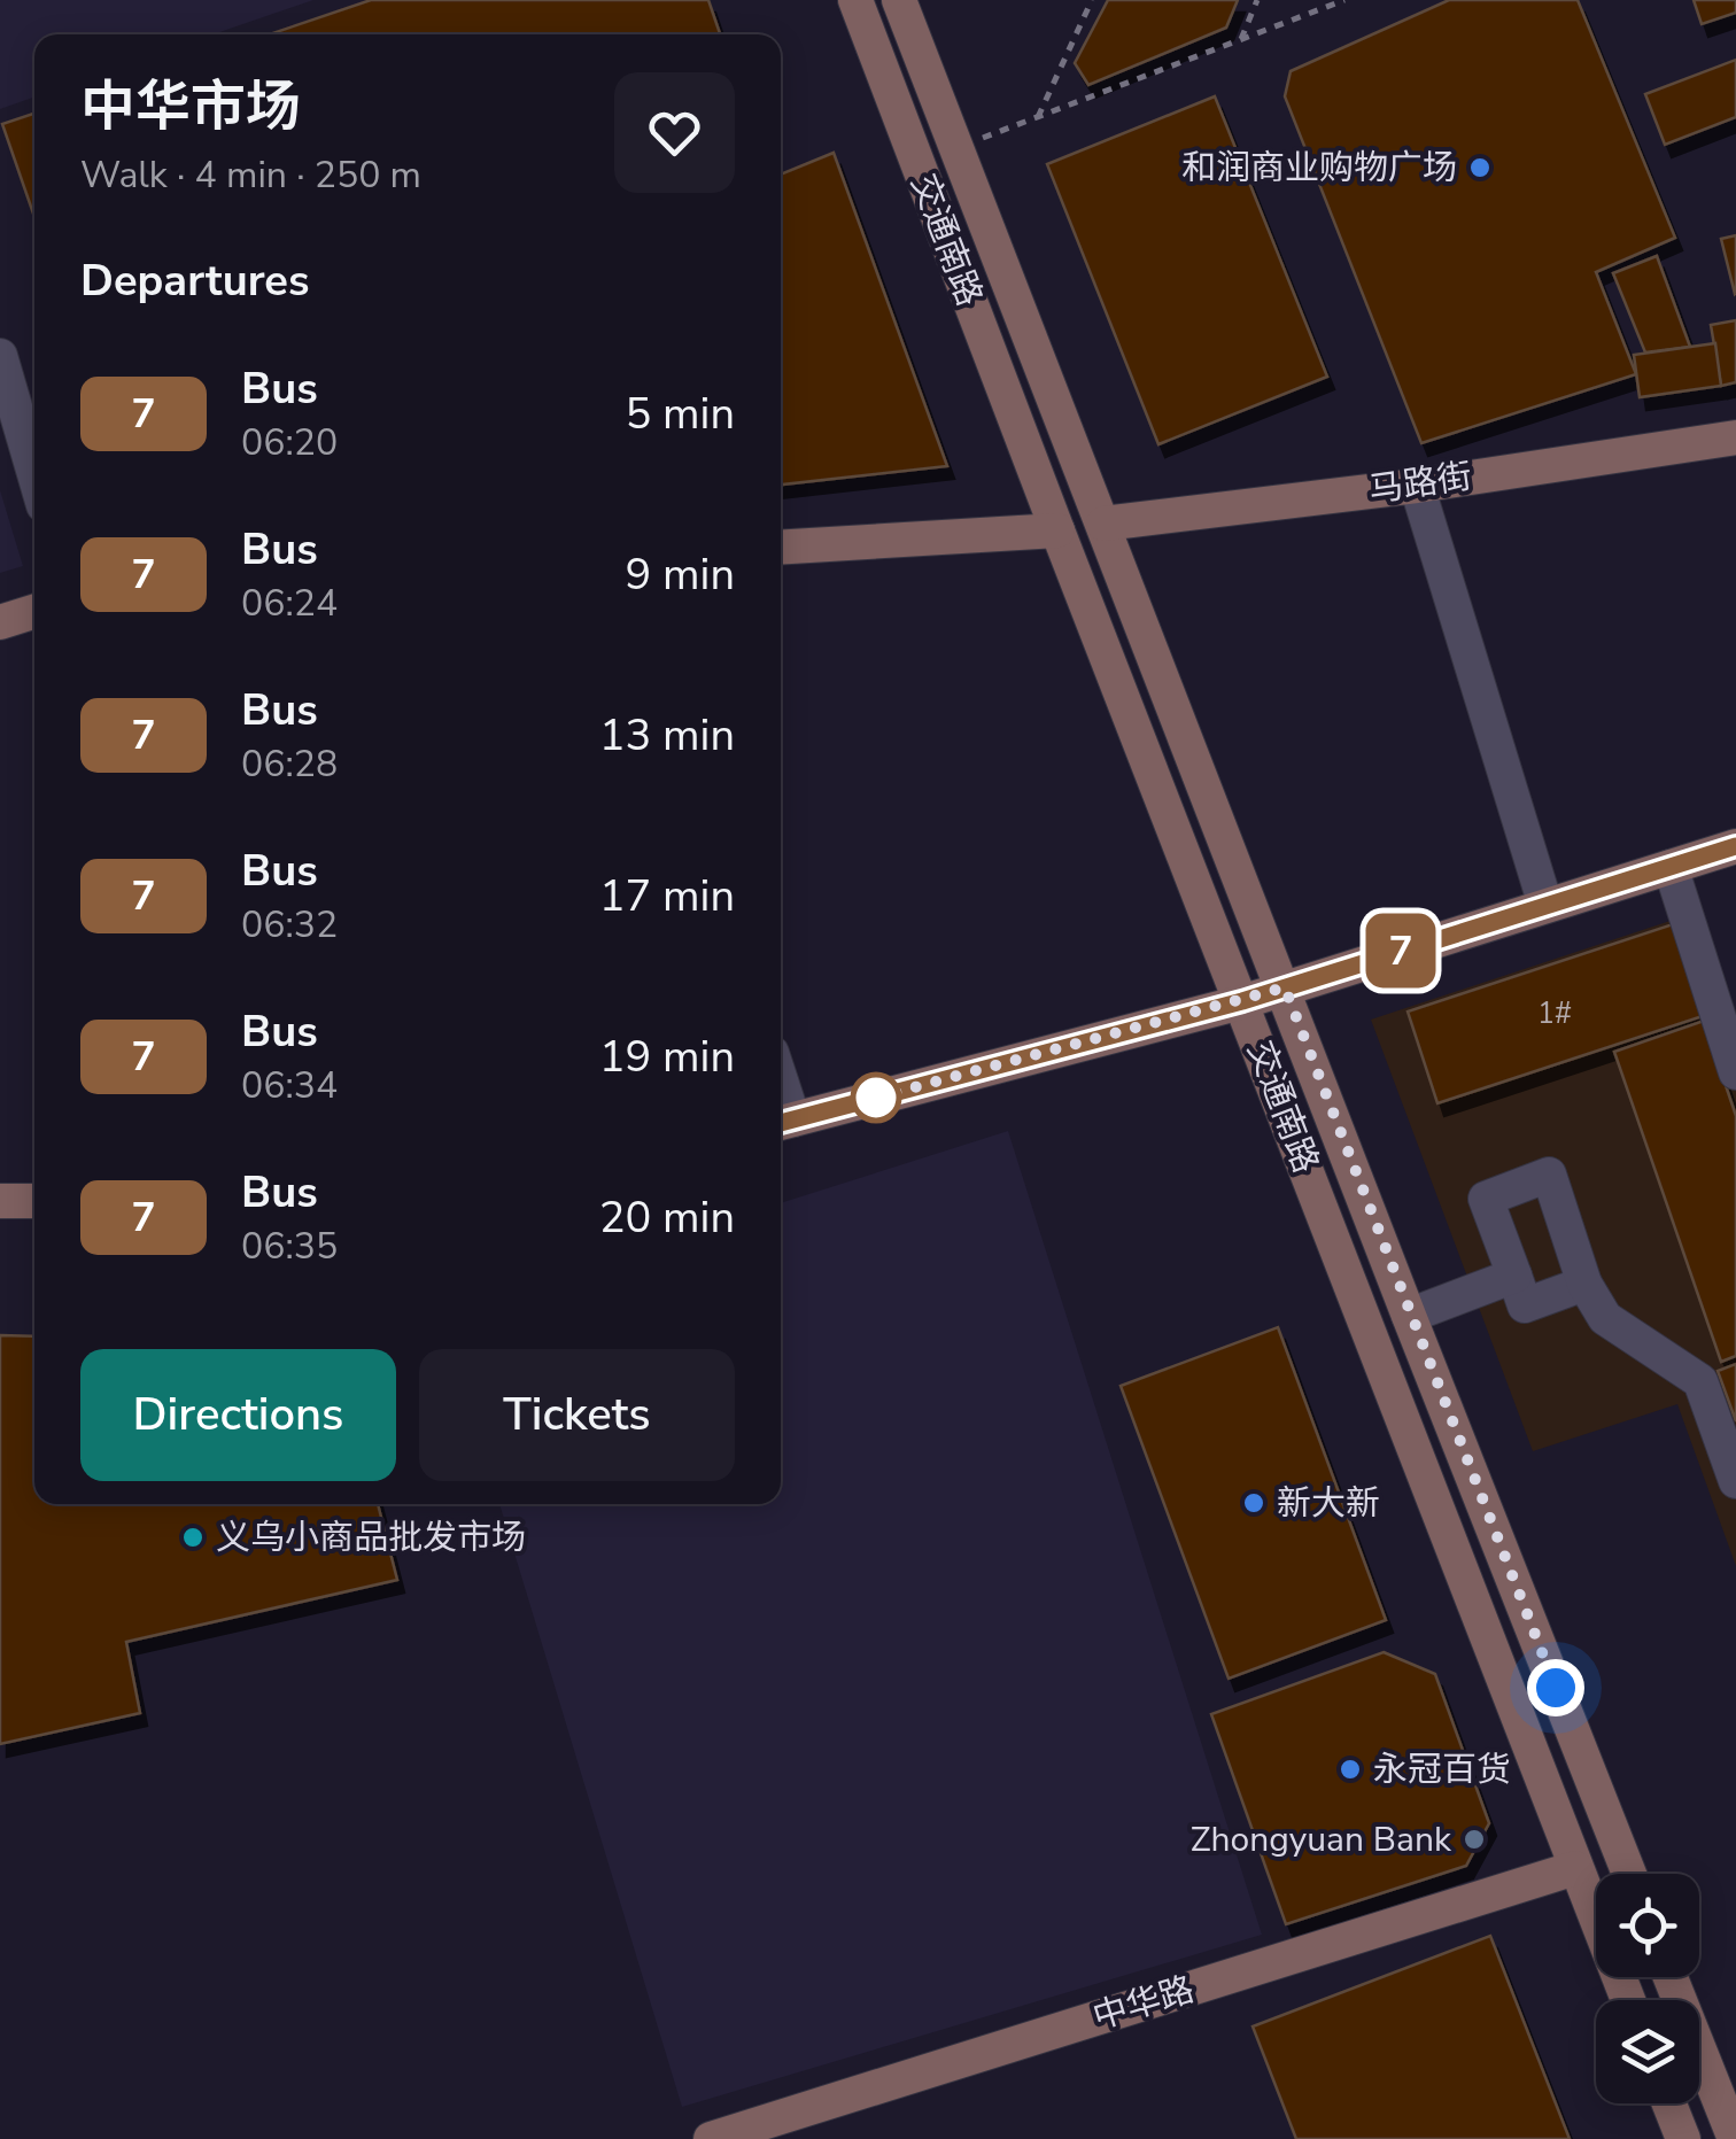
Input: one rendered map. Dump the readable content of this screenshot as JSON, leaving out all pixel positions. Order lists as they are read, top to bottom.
{
  "streets": {
    "main road": ["交通南路", "马路街", "中华路"]
  },
  "crossings": [
    ["交通南路", "马路街"],
    ["交通南路", "中华路"]
  ],
  "places": [
    "和润商业购物广场",
    "新大新",
    "义乌小商品批发市场",
    "永冠百货",
    "Zhongyuan Bank"
  ],
  "lines": ["bus line 7"],
  "house_numbers": ["1#"],
  "page": {
    "on_map": "7",
    "heading": [
      ["中华市场", "Walk · 4 min · 250 m"],
      "Departures"
    ],
    "list": [
      {
        "mark": "7",
        "name": "Bus",
        "note": "06:20",
        "value": "5 min"
      },
      {
        "mark": "7",
        "name": "Bus",
        "note": "06:24",
        "value": "9 min"
      },
      {
        "mark": "7",
        "name": "Bus",
        "note": "06:28",
        "value": "13 min"
      },
      {
        "mark": "7",
        "name": "Bus",
        "note": "06:32",
        "value": "17 min"
      },
      {
        "mark": "7",
        "name": "Bus",
        "note": "06:34",
        "value": "19 min"
      },
      {
        "mark": "7",
        "name": "Bus",
        "note": "06:35",
        "value": "20 min"
      }
    ],
    "buttons": ["Directions", "Tickets"]
  }
}
